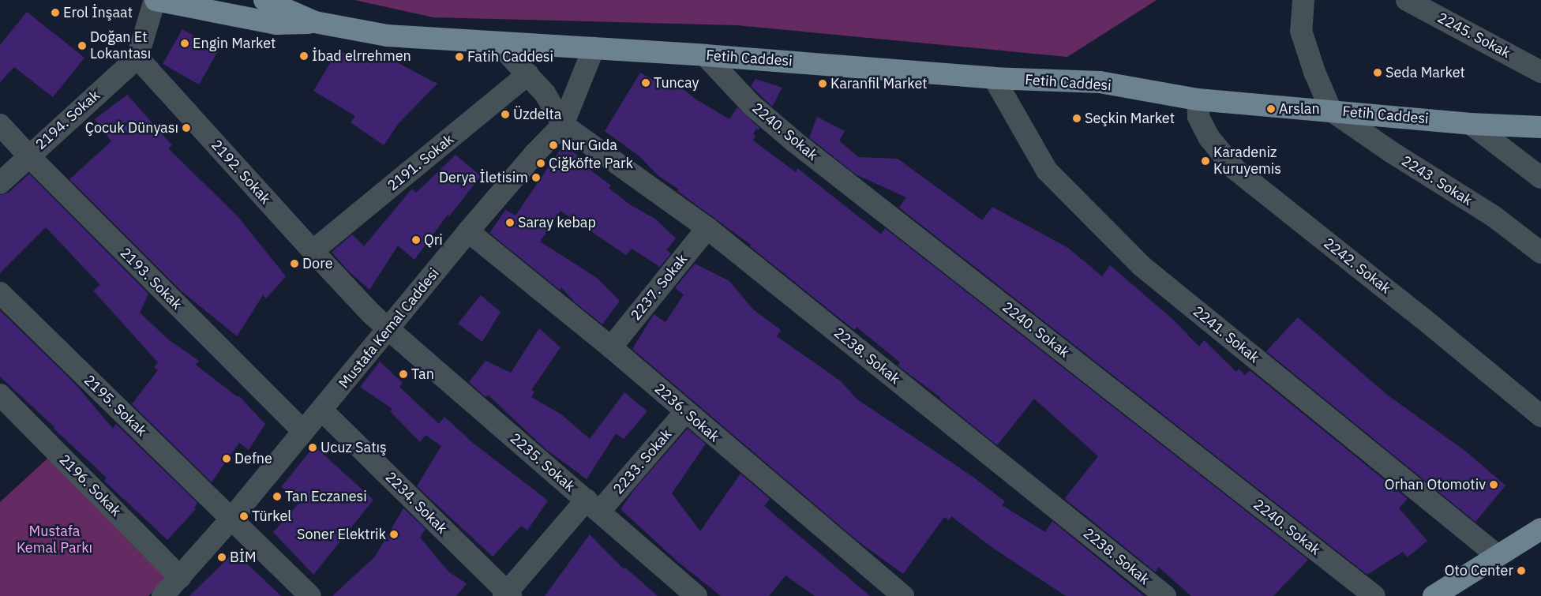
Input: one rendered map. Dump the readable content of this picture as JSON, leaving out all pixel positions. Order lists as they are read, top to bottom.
{
  "streets": {
    "main road": ["Fetih Caddesi"],
    "street": [
      "2245. Sokak",
      "2194. Sokak",
      "2240. Sokak",
      "2191. Sokak",
      "2192. Sokak",
      "2243. Sokak",
      "2242. Sokak",
      "2193. Sokak",
      "2237. Sokak",
      "Mustafa Kemal Caddesi",
      "2241. Sokak",
      "2238. Sokak",
      "2195. Sokak",
      "2236. Sokak",
      "2233. Sokak",
      "2235. Sokak",
      "2196. Sokak",
      "2234. Sokak"
    ]
  },
  "crossings": [
    ["Fetih Caddesi", "2240. Sokak"],
    ["Fetih Caddesi", "2243. Sokak"],
    ["Fetih Caddesi", "2242. Sokak"],
    ["Fetih Caddesi", "Mustafa Kemal Caddesi"],
    ["Fetih Caddesi", "2241. Sokak"],
    ["2194. Sokak", "2192. Sokak"],
    ["2194. Sokak", "2193. Sokak"],
    ["2191. Sokak", "2192. Sokak"],
    ["2192. Sokak", "Mustafa Kemal Caddesi"],
    ["2192. Sokak", "2235. Sokak"],
    ["2193. Sokak", "Mustafa Kemal Caddesi"],
    ["2237. Sokak", "2238. Sokak"],
    ["2237. Sokak", "2236. Sokak"],
    ["Mustafa Kemal Caddesi", "2238. Sokak"],
    ["Mustafa Kemal Caddesi", "2195. Sokak"],
    ["Mustafa Kemal Caddesi", "2236. Sokak"],
    ["Mustafa Kemal Caddesi", "2235. Sokak"],
    ["Mustafa Kemal Caddesi", "2196. Sokak"],
    ["Mustafa Kemal Caddesi", "2234. Sokak"],
    ["2236. Sokak", "2233. Sokak"],
    ["2233. Sokak", "2235. Sokak"],
    ["2233. Sokak", "2234. Sokak"]
  ],
  "parks": ["Mustafa Kemal Parkı"],
  "places": [
    "Erol İnşaat",
    "Engin Market",
    "Doğan Et Lokantası",
    "İbad elrrehmen",
    "Fatih Caddesi",
    "Seda Market",
    "Tuncay",
    "Karanfil Market",
    "Arslan",
    "Üzdelta",
    "Seçkin Market",
    "Çocuk Dünyası",
    "Nur Gıda",
    "Karadeniz Kuruyemis",
    "Çiğköfte Park",
    "Derya İletisim",
    "Saray kebap",
    "Qri",
    "Dore",
    "Tan",
    "Ucuz Satış",
    "Defne",
    "Orhan Otomotiv",
    "Tan Eczanesi",
    "Türkel",
    "Soner Elektrik",
    "BİM",
    "Oto Center"
  ]
}
